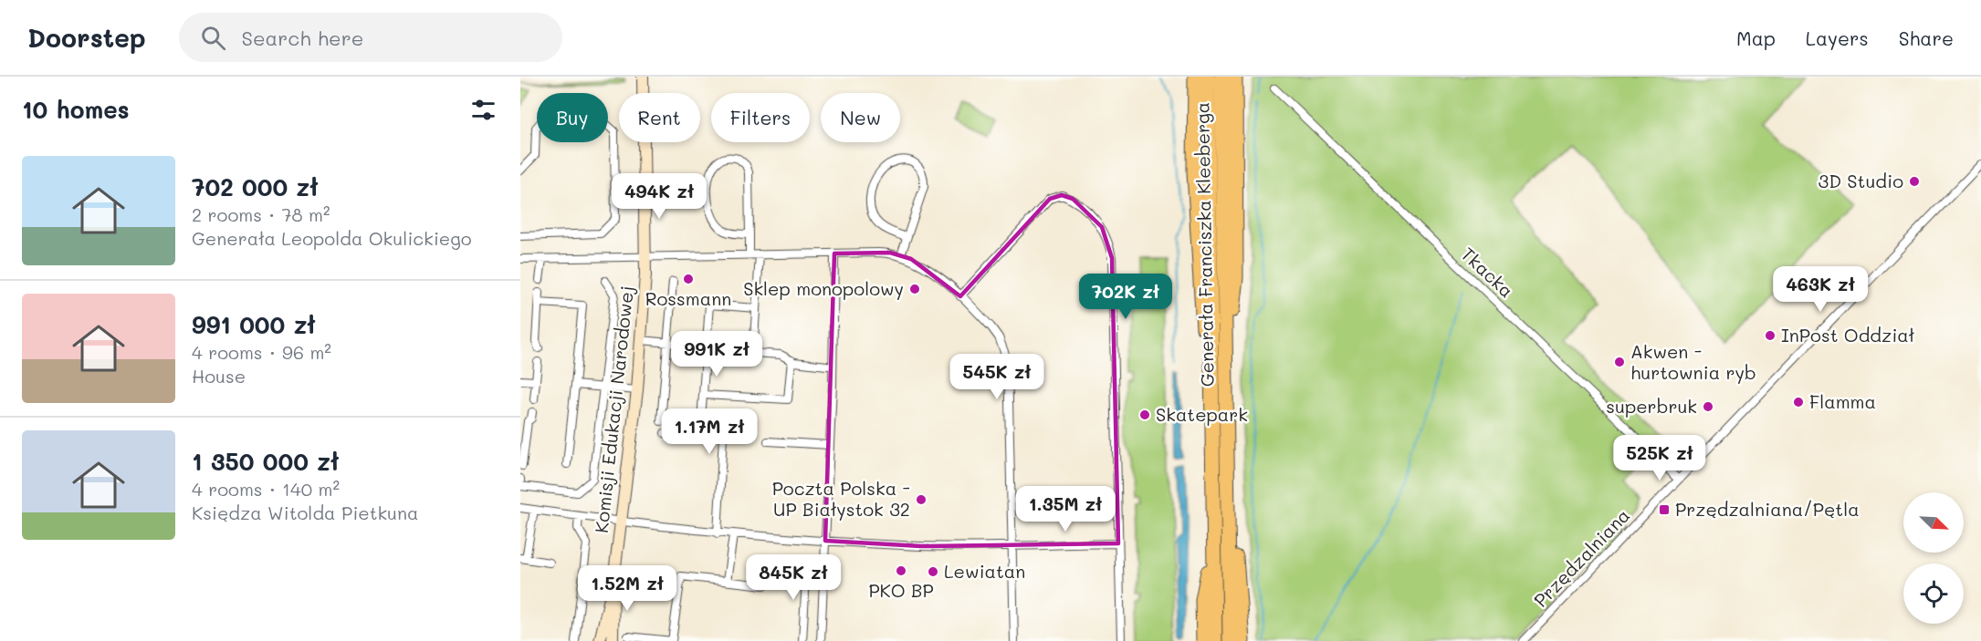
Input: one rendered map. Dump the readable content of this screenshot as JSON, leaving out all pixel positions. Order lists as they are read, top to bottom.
{
  "streets": {
    "highway": ["Generała Franciszka Kleeberga"],
    "street": ["Tkacka", "Komisji Edukacji Narodowej", "Przędzalniana"]
  },
  "crossings": [
    ["Tkacka", "Przędzalniana"]
  ],
  "places": {
    "other": [
      "3D Studio",
      "Rossmann",
      "Sklep monopolowy",
      "InPost Oddział",
      "Akwen - hurtownia ryb",
      "Flamma",
      "superbruk",
      "Skatepark",
      "Poczta Polska - UP Białystok 32",
      "PKO BP",
      "Lewiatan"
    ],
    "transit": ["Przędzalniana/Pętla"]
  },
  "north": "bottom right",
  "page": {
    "header": "Doorstep",
    "search": "Search here",
    "nav": ["Map", "Layers", "Share"],
    "heading": "10 homes",
    "chip": [
      "Buy",
      "Rent",
      "Filters",
      "New"
    ],
    "list": [
      {
        "name": "702 000 zł",
        "note": "2 rooms · 78 m² · Generała Leopolda Okulickiego"
      },
      {
        "name": "991 000 zł",
        "note": "4 rooms · 96 m² · House"
      },
      {
        "name": "1 350 000 zł",
        "note": "4 rooms · 140 m² · Księdza Witolda Pietkuna"
      }
    ],
    "price": [
      "494K zł",
      "463K zł",
      "702K zł",
      "991K zł",
      "545K zł",
      "1.17M zł",
      "525K zł",
      "1.35M zł",
      "845K zł",
      "1.52M zł"
    ]
  }
}
